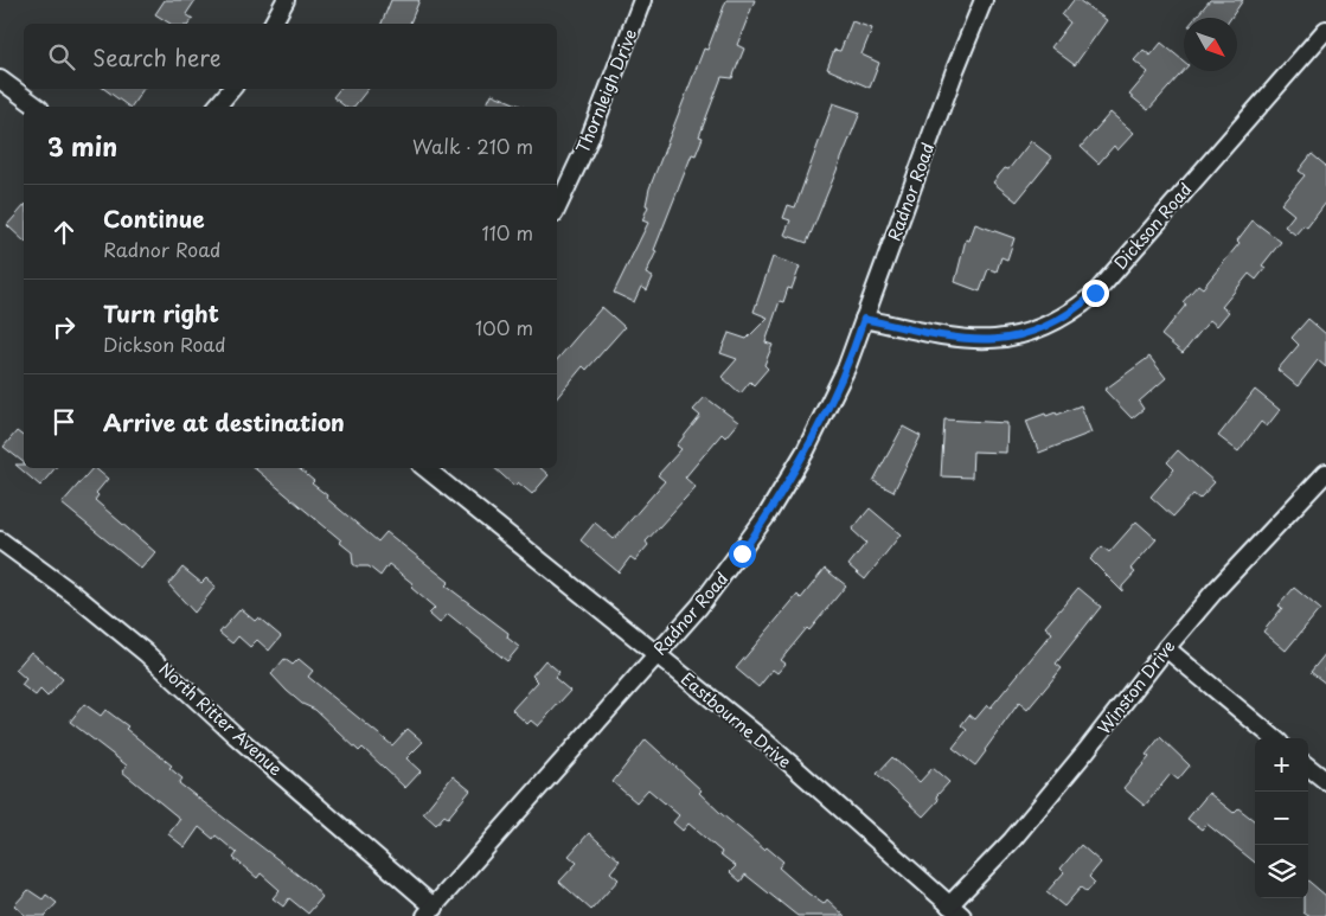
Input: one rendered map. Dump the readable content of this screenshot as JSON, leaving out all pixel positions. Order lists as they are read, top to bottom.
{
  "streets": {
    "street": [
      "Thornleigh Drive",
      "Radnor Road",
      "Dickson Road",
      "Winston Drive",
      "North Ritter Avenue",
      "Eastbourne Drive"
    ]
  },
  "crossings": [
    ["Radnor Road", "Dickson Road"],
    ["Radnor Road", "North Ritter Avenue"],
    ["Radnor Road", "Eastbourne Drive"],
    ["Winston Drive", "Eastbourne Drive"]
  ],
  "north": "bottom right",
  "page": {
    "search": "Search here",
    "heading": ["3 min", "Walk · 210 m"],
    "list": [
      ["Continue", "Radnor Road", "110 m"],
      ["Turn right", "Dickson Road", "100 m"],
      "Arrive at destination"
    ],
    "map_buttons": ["+", "−"]
  }
}
